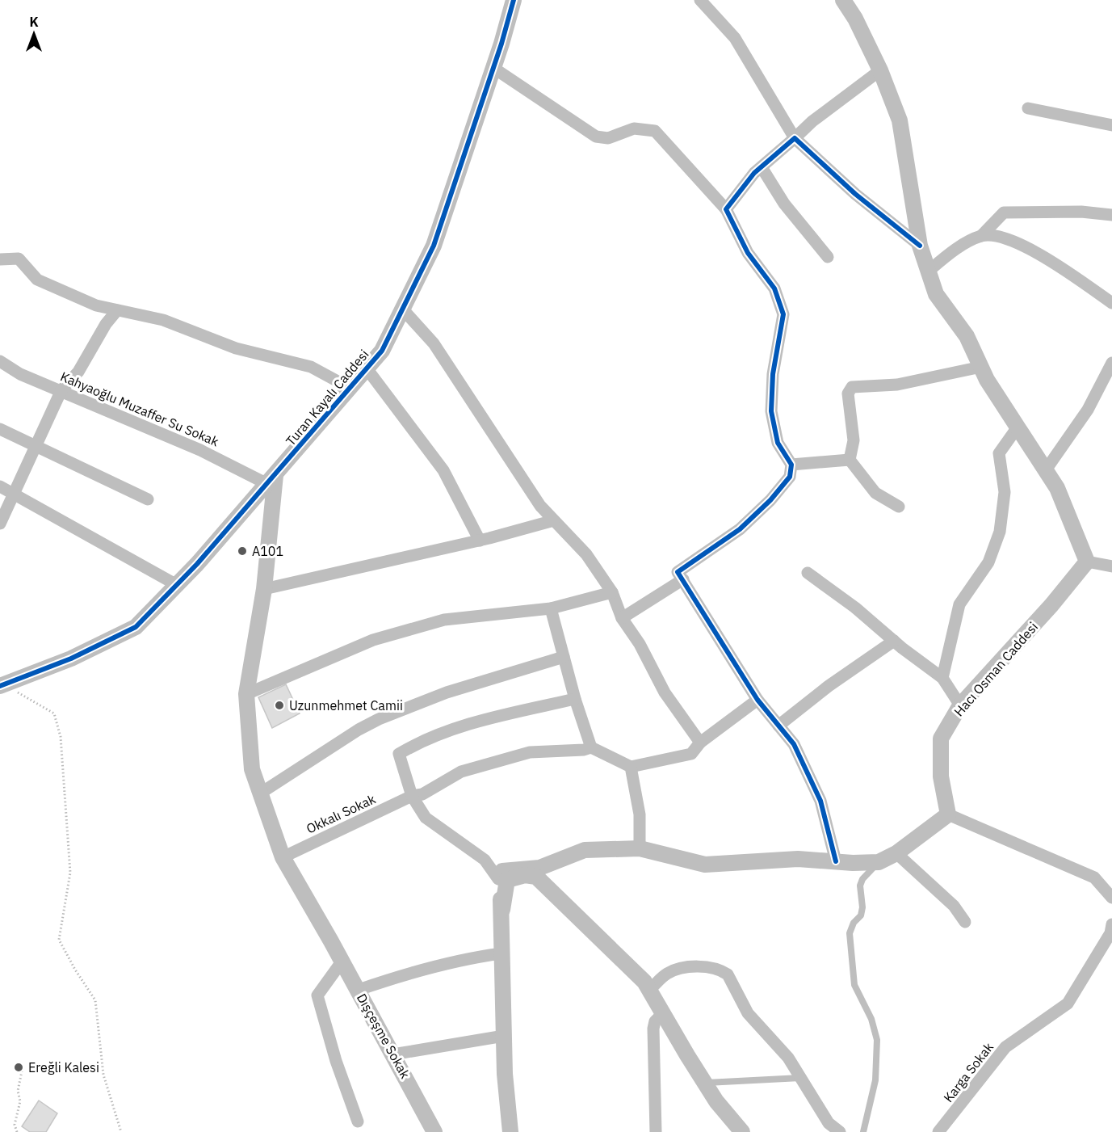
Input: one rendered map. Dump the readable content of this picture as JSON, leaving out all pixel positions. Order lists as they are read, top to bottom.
{
  "streets": {
    "street": [
      "Turan Kayalı Caddesi",
      "Kahyaoğlu Muzaffer Su Sokak",
      "Hacı Osman Caddesi",
      "Okkalı Sokak",
      "Dışçeşme Sokak",
      "Karga Sokak"
    ]
  },
  "crossings": [
    ["Turan Kayalı Caddesi", "Kahyaoğlu Muzaffer Su Sokak"],
    ["Turan Kayalı Caddesi", "Dışçeşme Sokak"],
    ["Kahyaoğlu Muzaffer Su Sokak", "Dışçeşme Sokak"],
    ["Okkalı Sokak", "Dışçeşme Sokak"]
  ],
  "places": ["A101", "Uzunmehmet Camii", "Ereğli Kalesi"],
  "north": "top"
}
